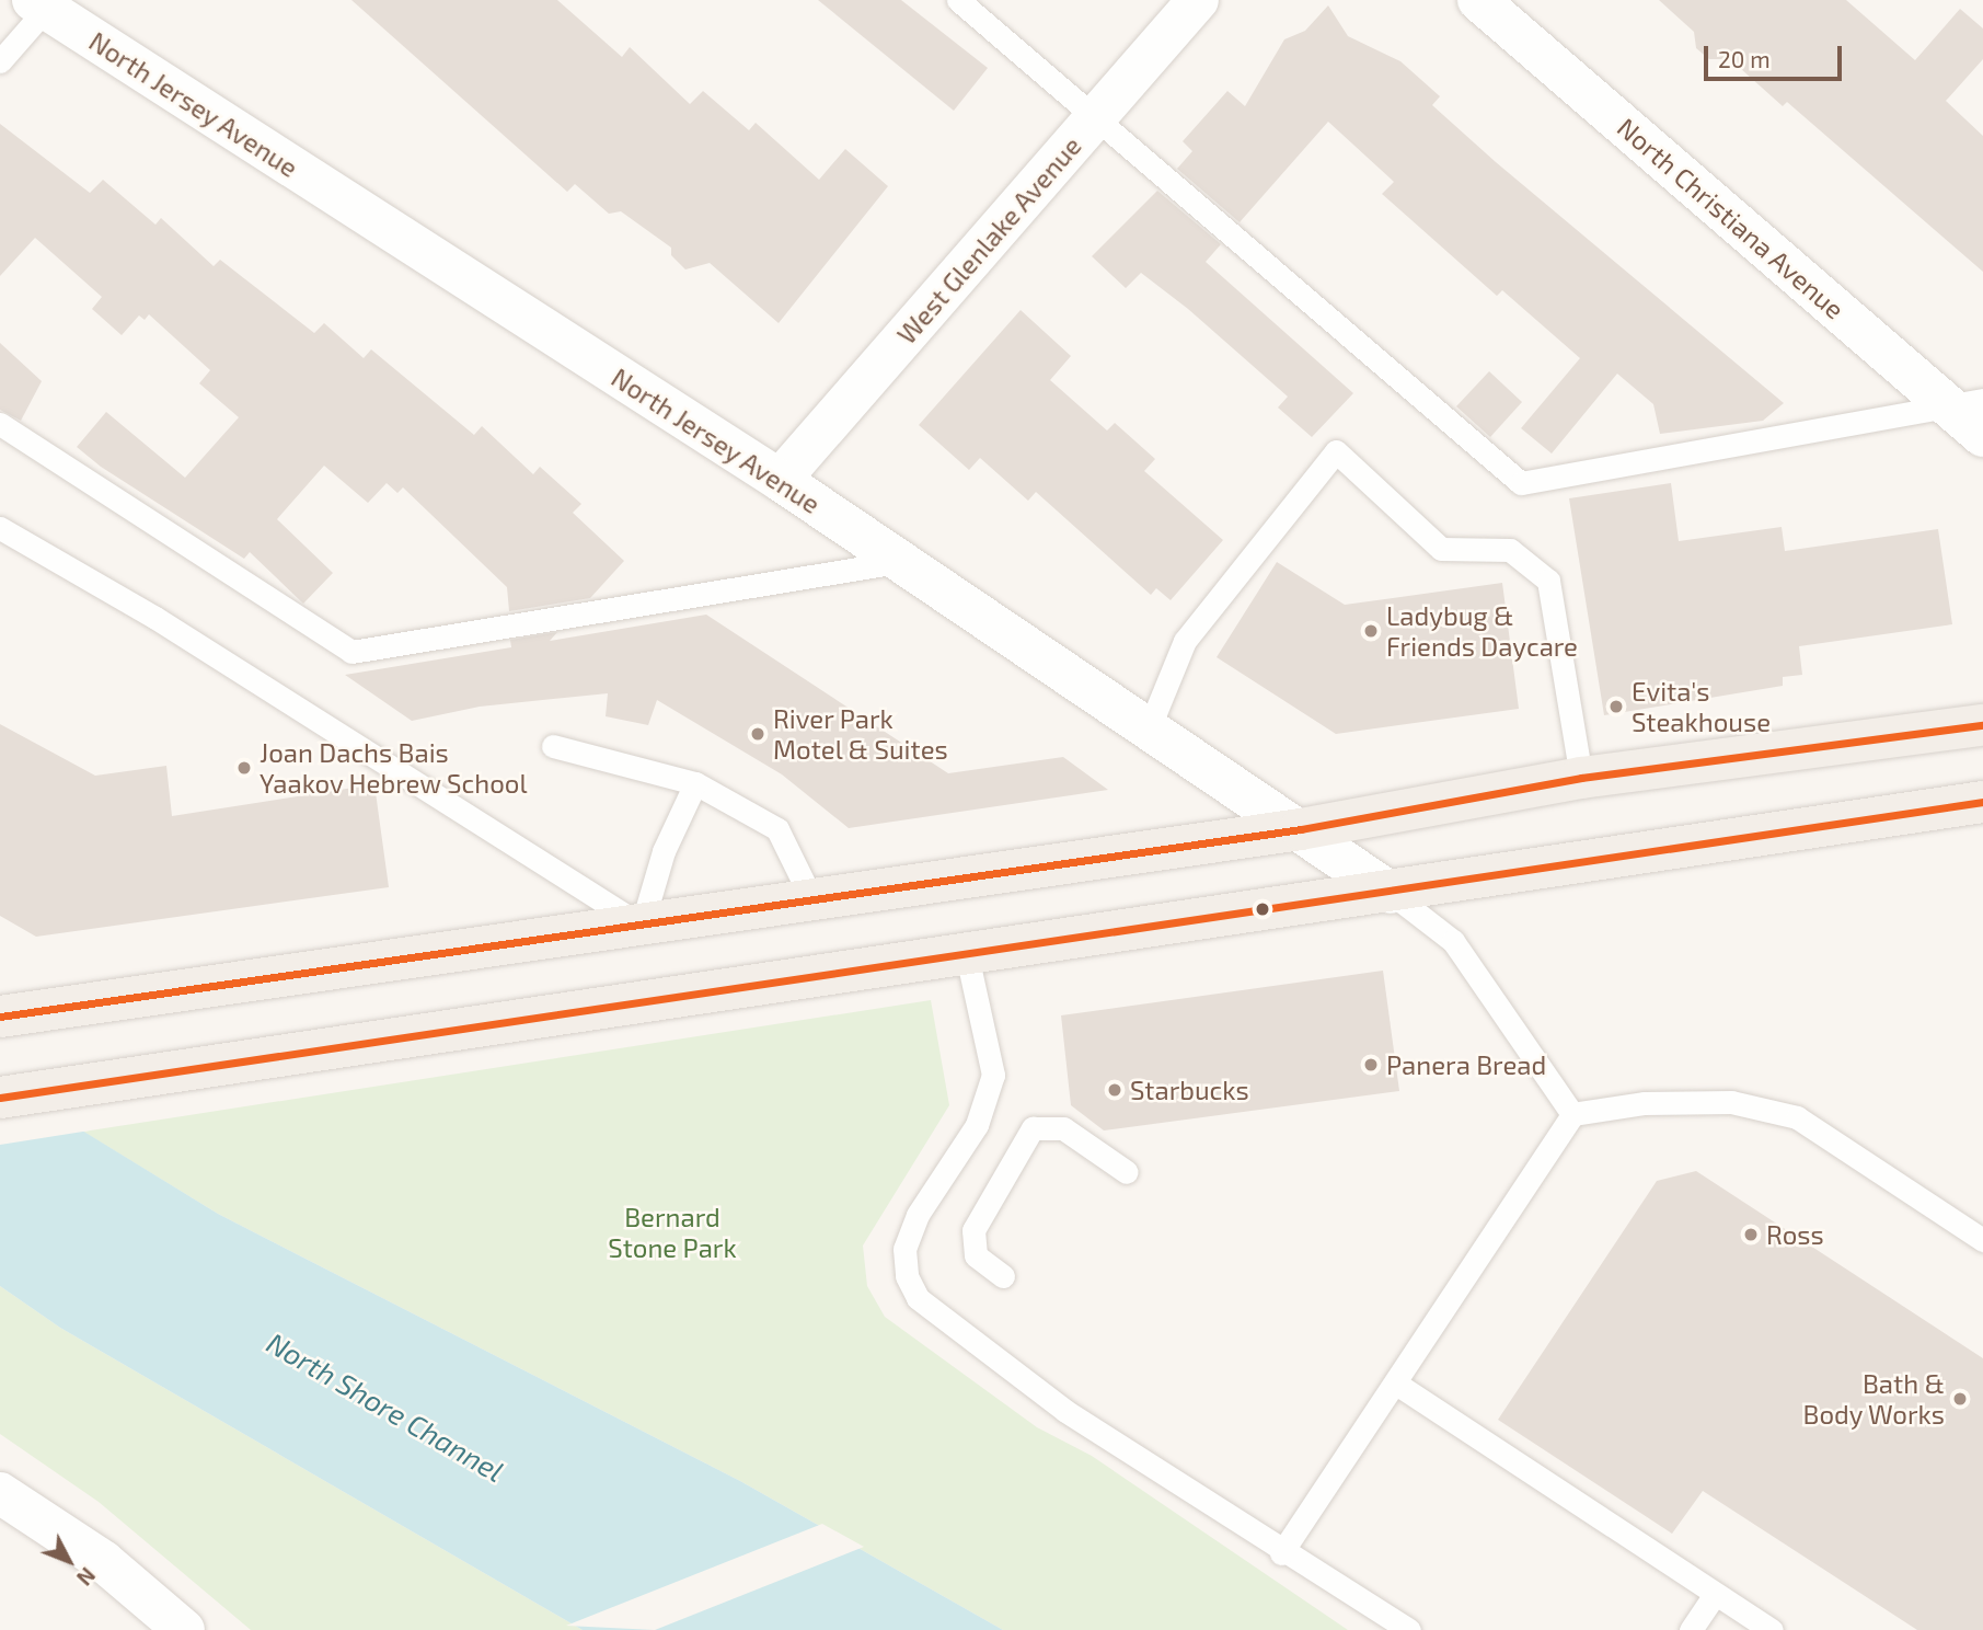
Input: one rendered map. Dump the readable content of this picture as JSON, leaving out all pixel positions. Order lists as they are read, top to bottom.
{
  "streets": {
    "main road": ["North Jersey Avenue", "North Christiana Avenue", "West Glenlake Avenue"]
  },
  "crossings": [
    ["North Jersey Avenue", "West Glenlake Avenue"]
  ],
  "water": ["North Shore Channel"],
  "parks": ["Bernard Stone Park"],
  "places": [
    "Ladybug & Friends Daycare",
    "Evita's Steakhouse",
    "River Park Motel & Suites",
    "Joan Dachs Bais Yaakov Hebrew School",
    "Panera Bread",
    "Starbucks",
    "Ross",
    "Bath & Body Works"
  ],
  "scale_bar": "20 m",
  "north": "bottom right"
}
